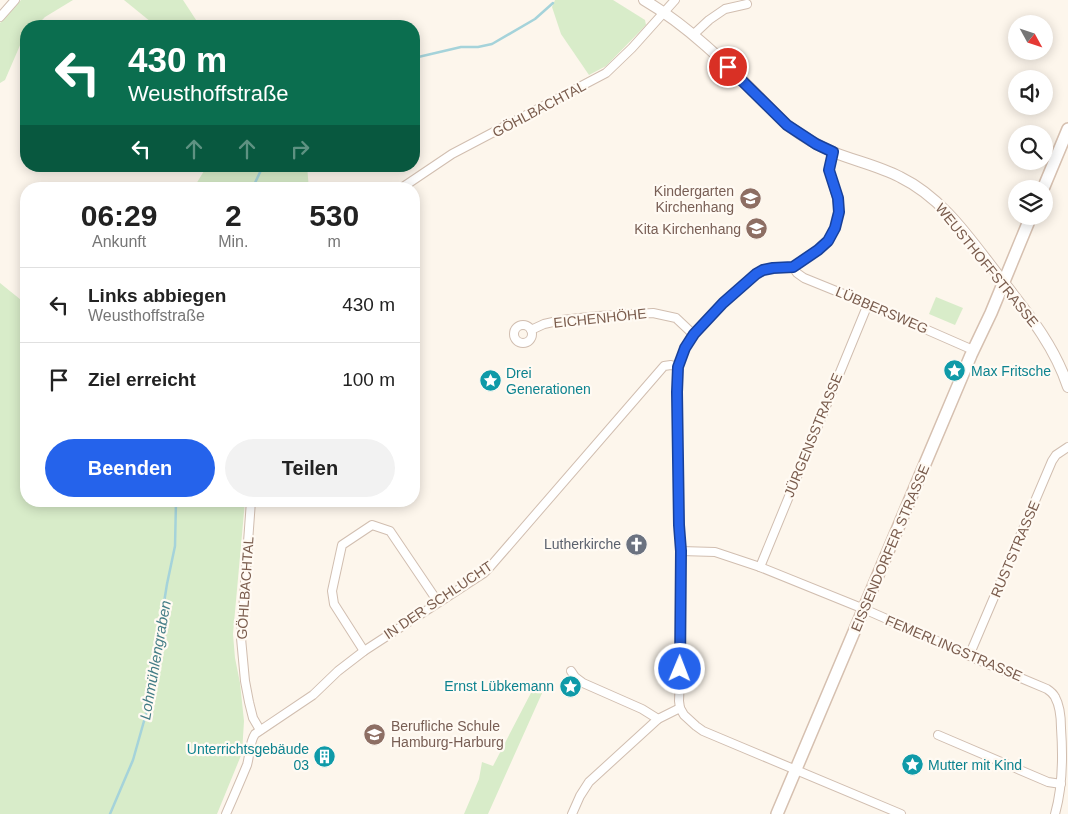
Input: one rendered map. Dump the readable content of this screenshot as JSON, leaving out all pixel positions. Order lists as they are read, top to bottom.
{
  "streets": {
    "main road": ["EISSENDORFER STRASSE"],
    "street": [
      "GÖHLBACHTAL",
      "WEUSTHOFFSTRASSE",
      "LÜBBERSWEG",
      "EICHENHÖHE",
      "JÜRGENSSTRASSE",
      "RUSTSTRASSE",
      "IN DER SCHLUCHT",
      "FEMERLINGSTRASSE"
    ]
  },
  "crossings": [
    ["GÖHLBACHTAL", "WEUSTHOFFSTRASSE"],
    ["GÖHLBACHTAL", "IN DER SCHLUCHT"],
    ["WEUSTHOFFSTRASSE", "EISSENDORFER STRASSE"],
    ["LÜBBERSWEG", "JÜRGENSSTRASSE"],
    ["LÜBBERSWEG", "EISSENDORFER STRASSE"],
    ["JÜRGENSSTRASSE", "FEMERLINGSTRASSE"],
    ["EISSENDORFER STRASSE", "FEMERLINGSTRASSE"],
    ["RUSTSTRASSE", "FEMERLINGSTRASSE"]
  ],
  "water": ["Lohmühlengraben"],
  "places": {
    "school or university": ["Kindergarten Kirchenhang", "Kita Kirchenhang", "Berufliche Schule Hamburg-Harburg"],
    "place": [
      "Max Fritsche",
      "Drei Generationen",
      "Ernst Lübkemann",
      "Mutter mit Kind"
    ],
    "church": ["Lutherkirche"],
    "building": ["Unterrichtsgebäude 03"]
  },
  "north": "bottom right",
  "page": {
    "turn": ["430 m", "Weusthoffstraße"],
    "eta": [
      "06:29",
      "Ankunft",
      "2",
      "Min.",
      "530",
      "m"
    ],
    "list": [
      {
        "name": "Links abbiegen",
        "note": "Weusthoffstraße",
        "value": "430 m"
      },
      {
        "name": "Ziel erreicht",
        "value": "100 m"
      }
    ],
    "buttons": ["Beenden", "Teilen"]
  }
}
